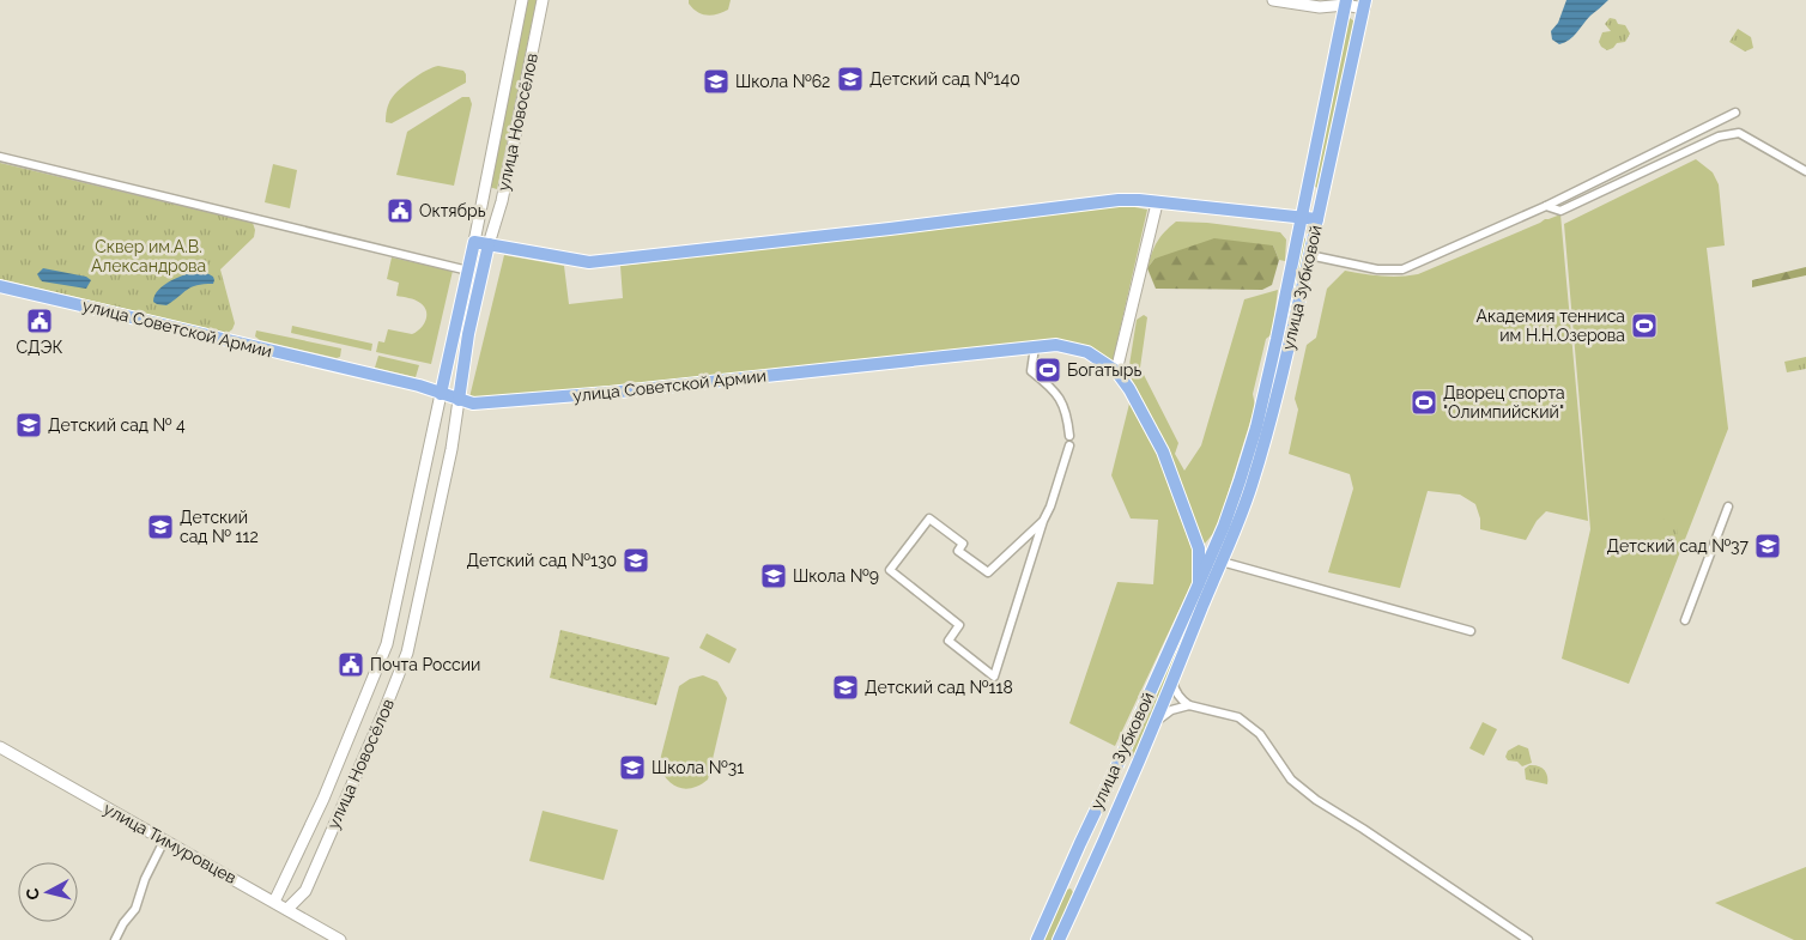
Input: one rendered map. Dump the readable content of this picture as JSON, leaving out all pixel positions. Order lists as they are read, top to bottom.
{
  "streets": {
    "main road": ["улица Новосёлов", "улица Зубковой", "улица Советской Армии"],
    "street": ["улица Тимуровцев"]
  },
  "crossings": [
    ["улица Новосёлов", "улица Советской Армии"],
    ["улица Новосёлов", "улица Тимуровцев"],
    ["улица Зубковой", "улица Советской Армии"]
  ],
  "parks": ["Сквер им.А.В. Александрова"],
  "places": {
    "school or university": [
      "Детский сад №140",
      "Школа №62",
      "Детский сад № 4",
      "Детский сад № 112",
      "Детский сад №37",
      "Детский сад №130",
      "Школа №9",
      "Детский сад №118",
      "Школа №31"
    ],
    "public building": ["Октябрь", "СДЭК", "Почта России"],
    "sports": ["Академия тенниса им Н.Н.Озерова", "Богатырь", "Дворец спорта \"Олимпийский\""]
  },
  "north": "left"
}
